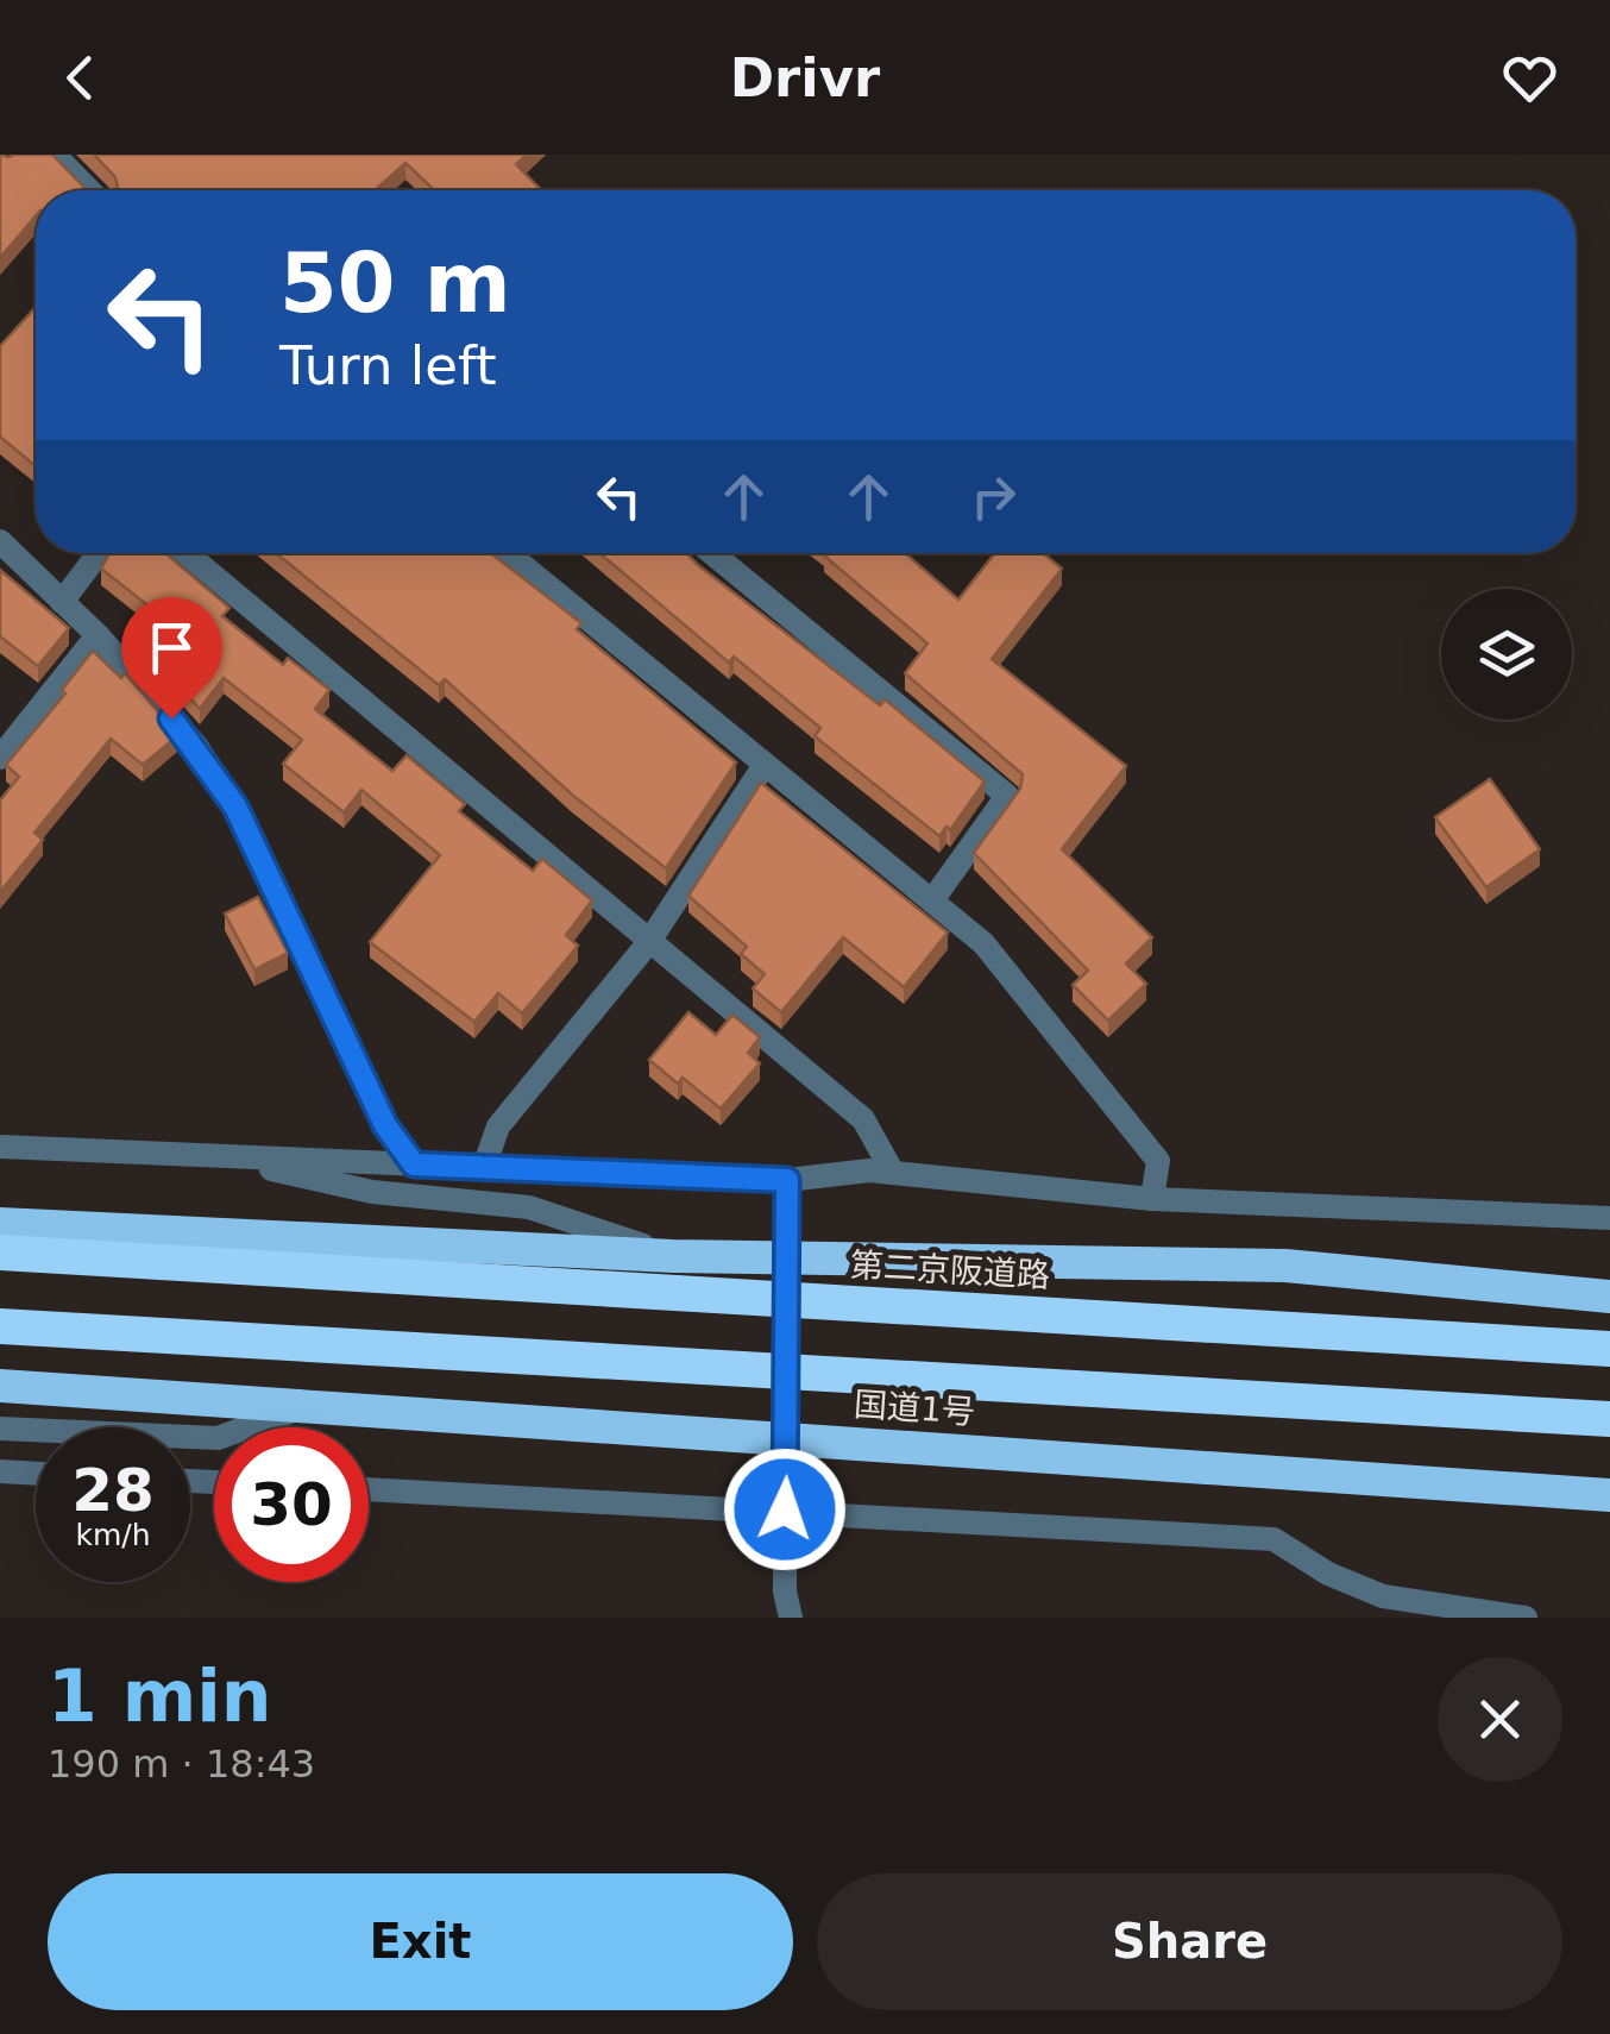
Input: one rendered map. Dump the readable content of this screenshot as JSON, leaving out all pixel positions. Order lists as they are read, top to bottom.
{
  "streets": {
    "highway": ["第二京阪道路", "国道1号"]
  },
  "page": {
    "header": "Drivr",
    "turn": ["50 m", "Turn left"],
    "speed": "28 km/h",
    "limit": "30",
    "heading": ["1 min", "190 m · 18:43"],
    "buttons": ["Exit", "Share"]
  }
}
